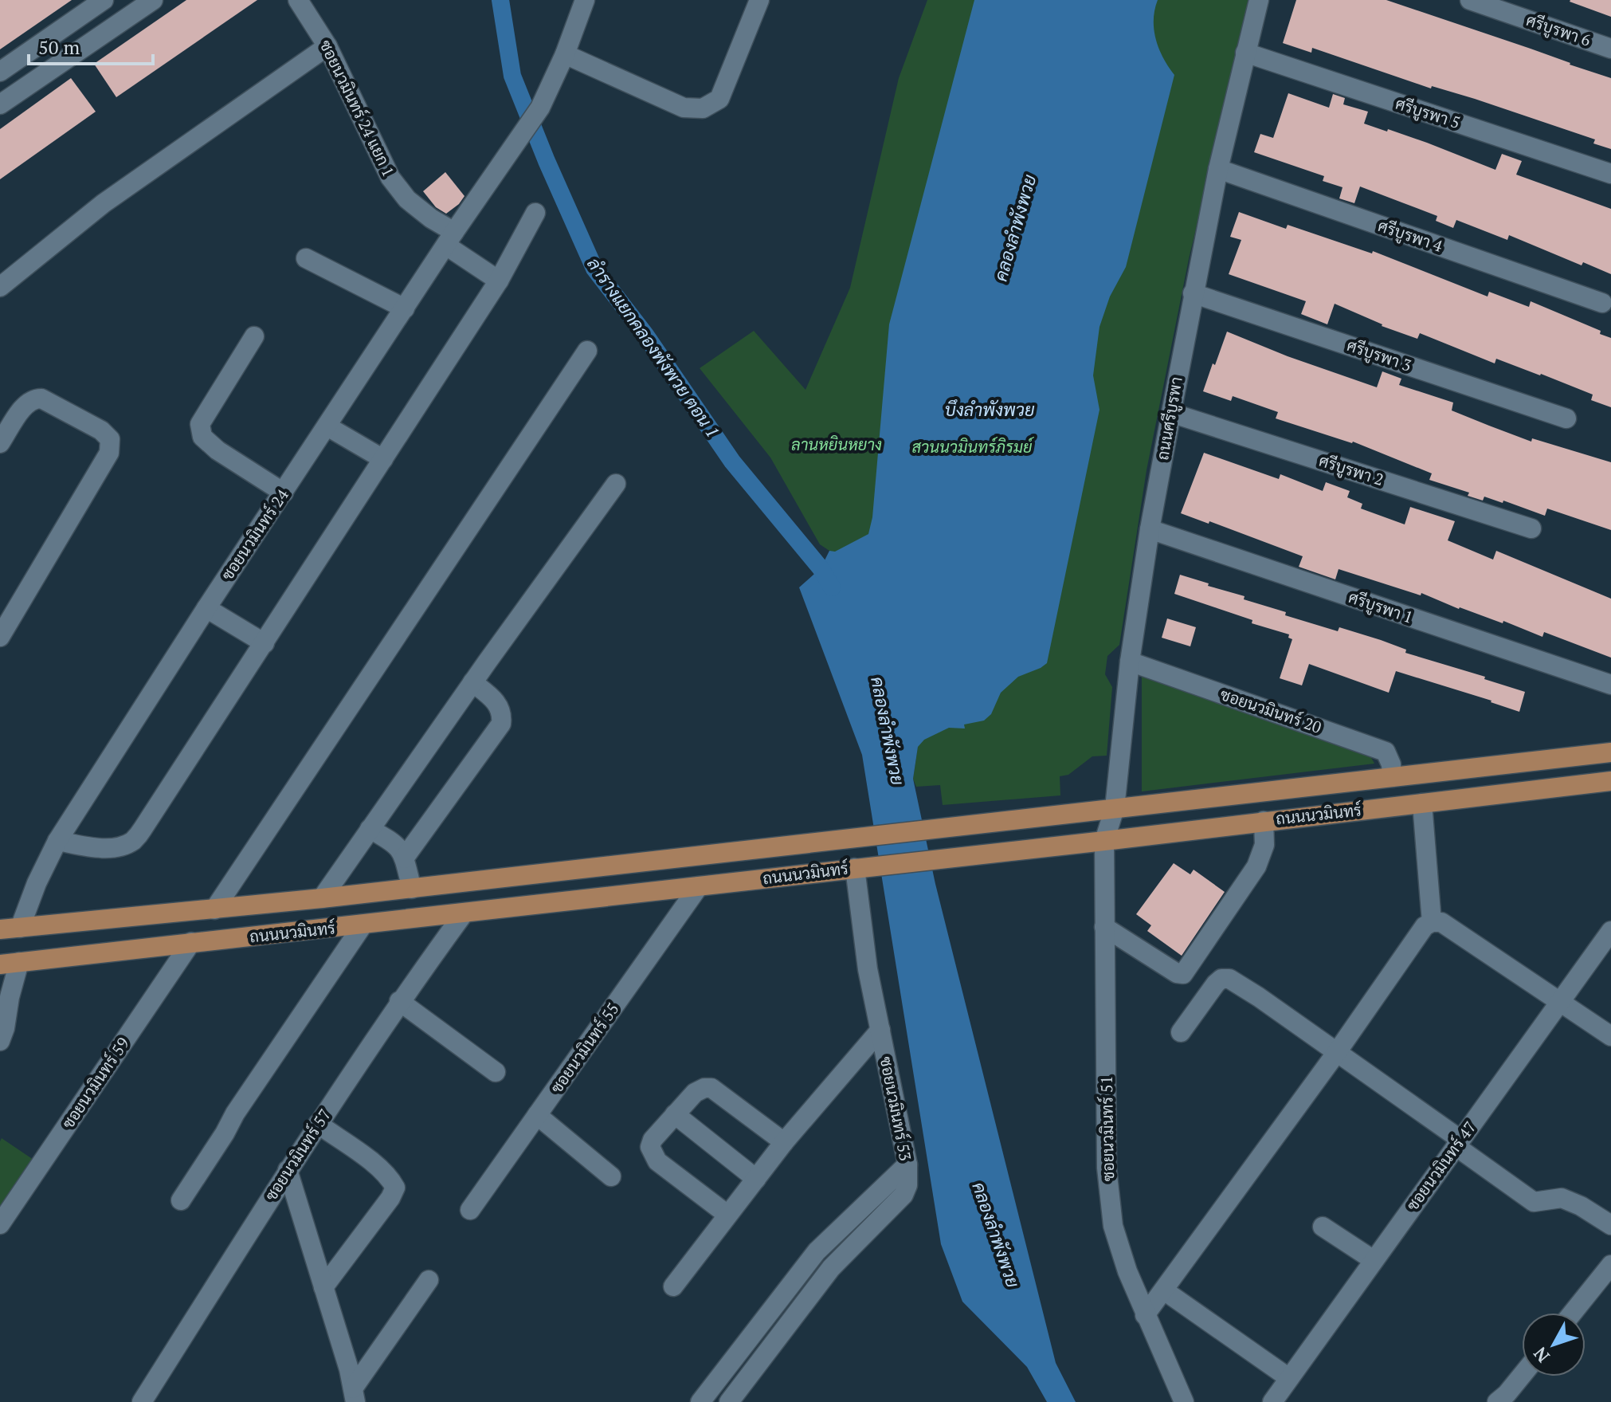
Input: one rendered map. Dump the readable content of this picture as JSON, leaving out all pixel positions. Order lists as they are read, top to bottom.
{
  "streets": {
    "main road": ["ถนนนวมินทร์"],
    "street": [
      "ศรีบูรพา 6",
      "ซอยนวมินทร์ 24 แยก 1",
      "ศรีบูรพา 5",
      "ศรีบูรพา 4",
      "ศรีบูรพา 3",
      "ถนนศรีบูรพา",
      "ศรีบูรพา 2",
      "ซอยนวมินทร์ 24",
      "ศรีบูรพา 1",
      "ซอยนวมินทร์ 20",
      "ซอยนวมินทร์ 55",
      "ซอยนวมินทร์ 59",
      "ซอยนวมินทร์ 53",
      "ซอยนวมินทร์ 51",
      "ซอยนวมินทร์ 57",
      "ซอยนวมินทร์ 47"
    ]
  },
  "crossings": [
    ["ซอยนวมินทร์ 24 แยก 1", "ซอยนวมินทร์ 24"],
    ["ศรีบูรพา 5", "ถนนศรีบูรพา"],
    ["ศรีบูรพา 4", "ถนนศรีบูรพา"],
    ["ศรีบูรพา 3", "ถนนศรีบูรพา"],
    ["ถนนศรีบูรพา", "ศรีบูรพา 2"],
    ["ถนนศรีบูรพา", "ศรีบูรพา 1"],
    ["ถนนศรีบูรพา", "ซอยนวมินทร์ 20"],
    ["ถนนศรีบูรพา", "ถนนนวมินทร์"],
    ["ถนนศรีบูรพา", "ซอยนวมินทร์ 51"],
    ["ซอยนวมินทร์ 24", "ถนนนวมินทร์"],
    ["ซอยนวมินทร์ 20", "ถนนนวมินทร์"],
    ["ถนนนวมินทร์", "ซอยนวมินทร์ 55"],
    ["ถนนนวมินทร์", "ซอยนวมินทร์ 59"],
    ["ถนนนวมินทร์", "ซอยนวมินทร์ 53"],
    ["ถนนนวมินทร์", "ซอยนวมินทร์ 51"],
    ["ถนนนวมินทร์", "ซอยนวมินทร์ 57"]
  ],
  "water": ["คลองลำพังพวย", "ลำรางแยกคลองพังพวย ตอน 1", "บึงลำพังพวย"],
  "parks": ["ลานหยินหยาง", "สวนนวมินทร์ภิรมย์"],
  "scale_bar": "50 m",
  "north": "bottom left"
}
